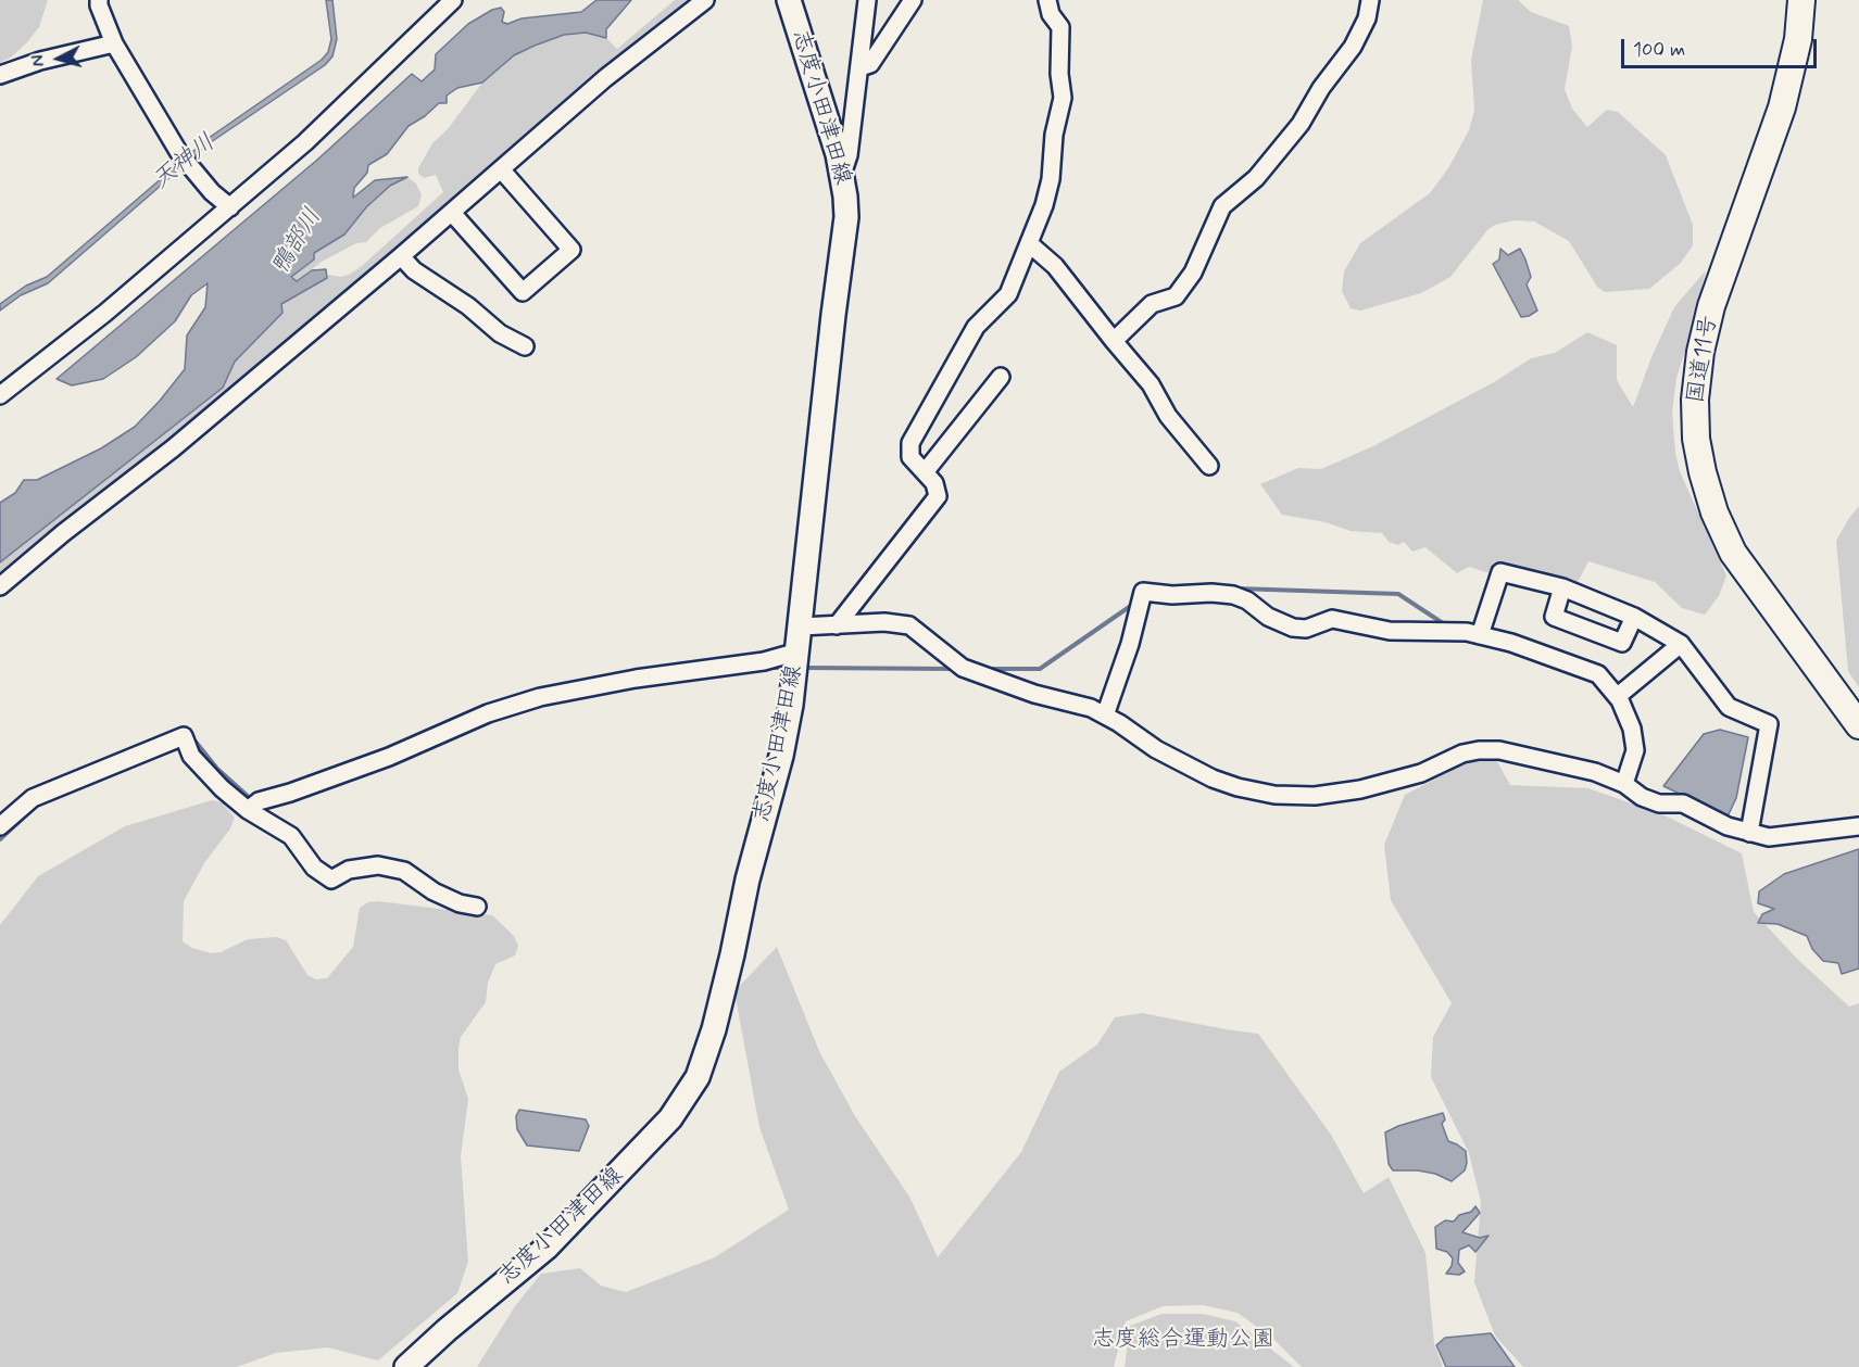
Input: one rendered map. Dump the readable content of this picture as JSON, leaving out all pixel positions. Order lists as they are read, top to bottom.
{
  "streets": {
    "highway": ["国道11号"],
    "main road": ["志度小田津田線"]
  },
  "water": ["天神川", "鴨部川"],
  "parks": ["志度総合運動公園"],
  "scale_bar": "100 m",
  "north": "left"
}
